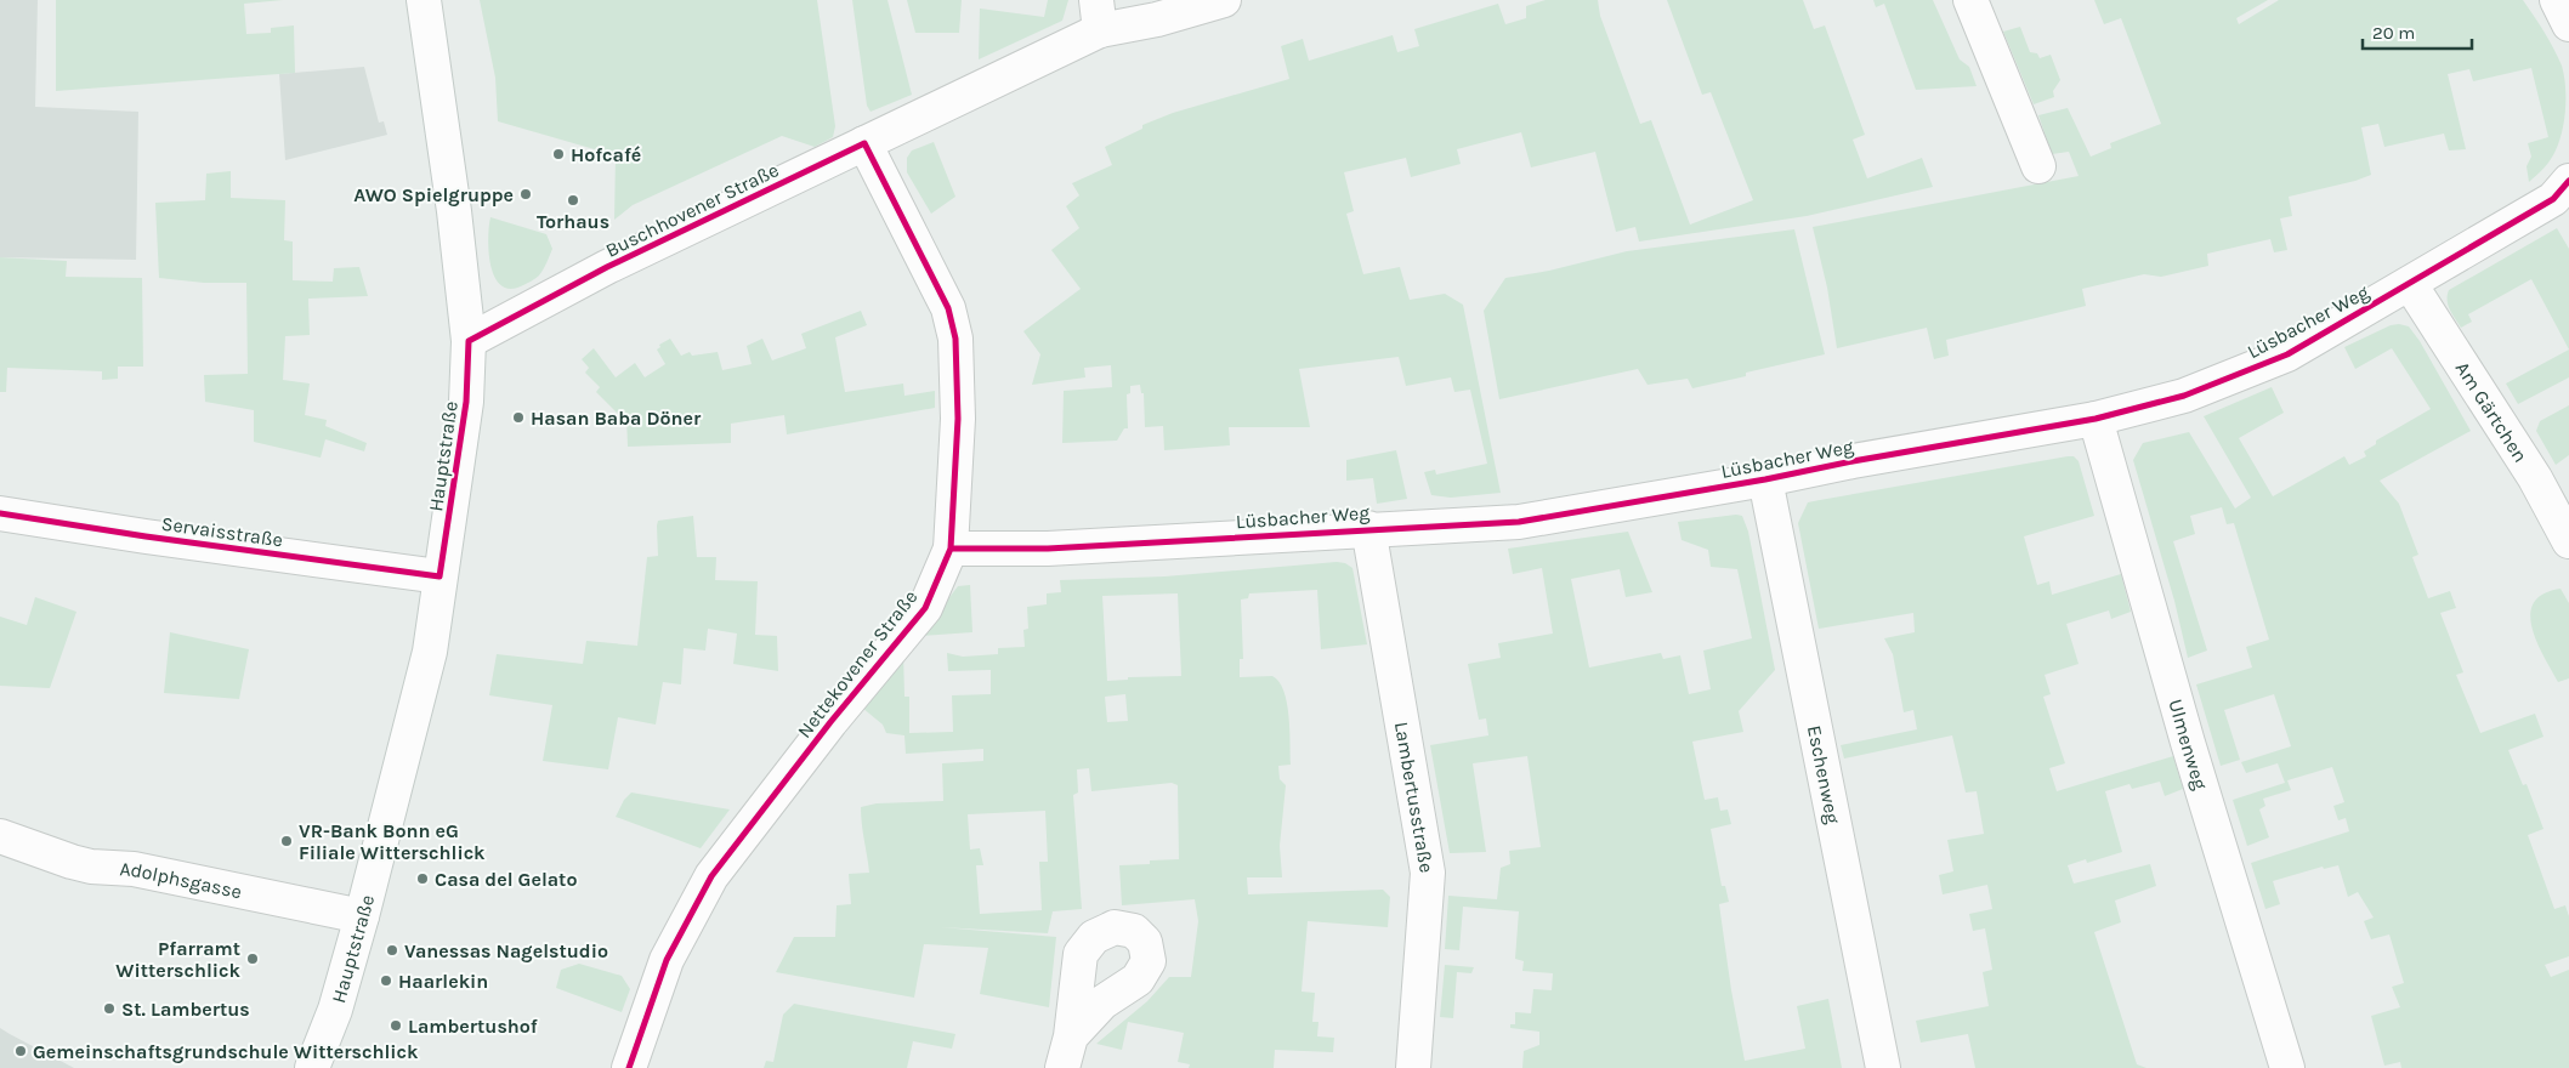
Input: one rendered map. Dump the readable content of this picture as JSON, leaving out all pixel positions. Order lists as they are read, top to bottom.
{
  "streets": {
    "street": [
      "Buschhovener Straße",
      "Lüsbacher Weg",
      "Am Gärtchen",
      "Hauptstraße",
      "Servaisstraße",
      "Nettekovener Straße",
      "Ulmenweg",
      "Eschenweg",
      "Lambertusstraße",
      "Adolphsgasse"
    ]
  },
  "crossings": [
    ["Buschhovener Straße", "Hauptstraße"],
    ["Buschhovener Straße", "Nettekovener Straße"],
    ["Lüsbacher Weg", "Am Gärtchen"],
    ["Lüsbacher Weg", "Nettekovener Straße"],
    ["Lüsbacher Weg", "Ulmenweg"],
    ["Lüsbacher Weg", "Eschenweg"],
    ["Lüsbacher Weg", "Lambertusstraße"],
    ["Hauptstraße", "Servaisstraße"],
    ["Hauptstraße", "Adolphsgasse"]
  ],
  "places": [
    "Hofcafé",
    "AWO Spielgruppe",
    "Torhaus",
    "Hasan Baba Döner",
    "VR-Bank Bonn eG Filiale Witterschlick",
    "Casa del Gelato",
    "Vanessas Nagelstudio",
    "Pfarramt Witterschlick",
    "Haarlekin",
    "St. Lambertus",
    "Lambertushof",
    "Gemeinschaftsgrundschule Witterschlick"
  ],
  "scale_bar": "20 m"
}
